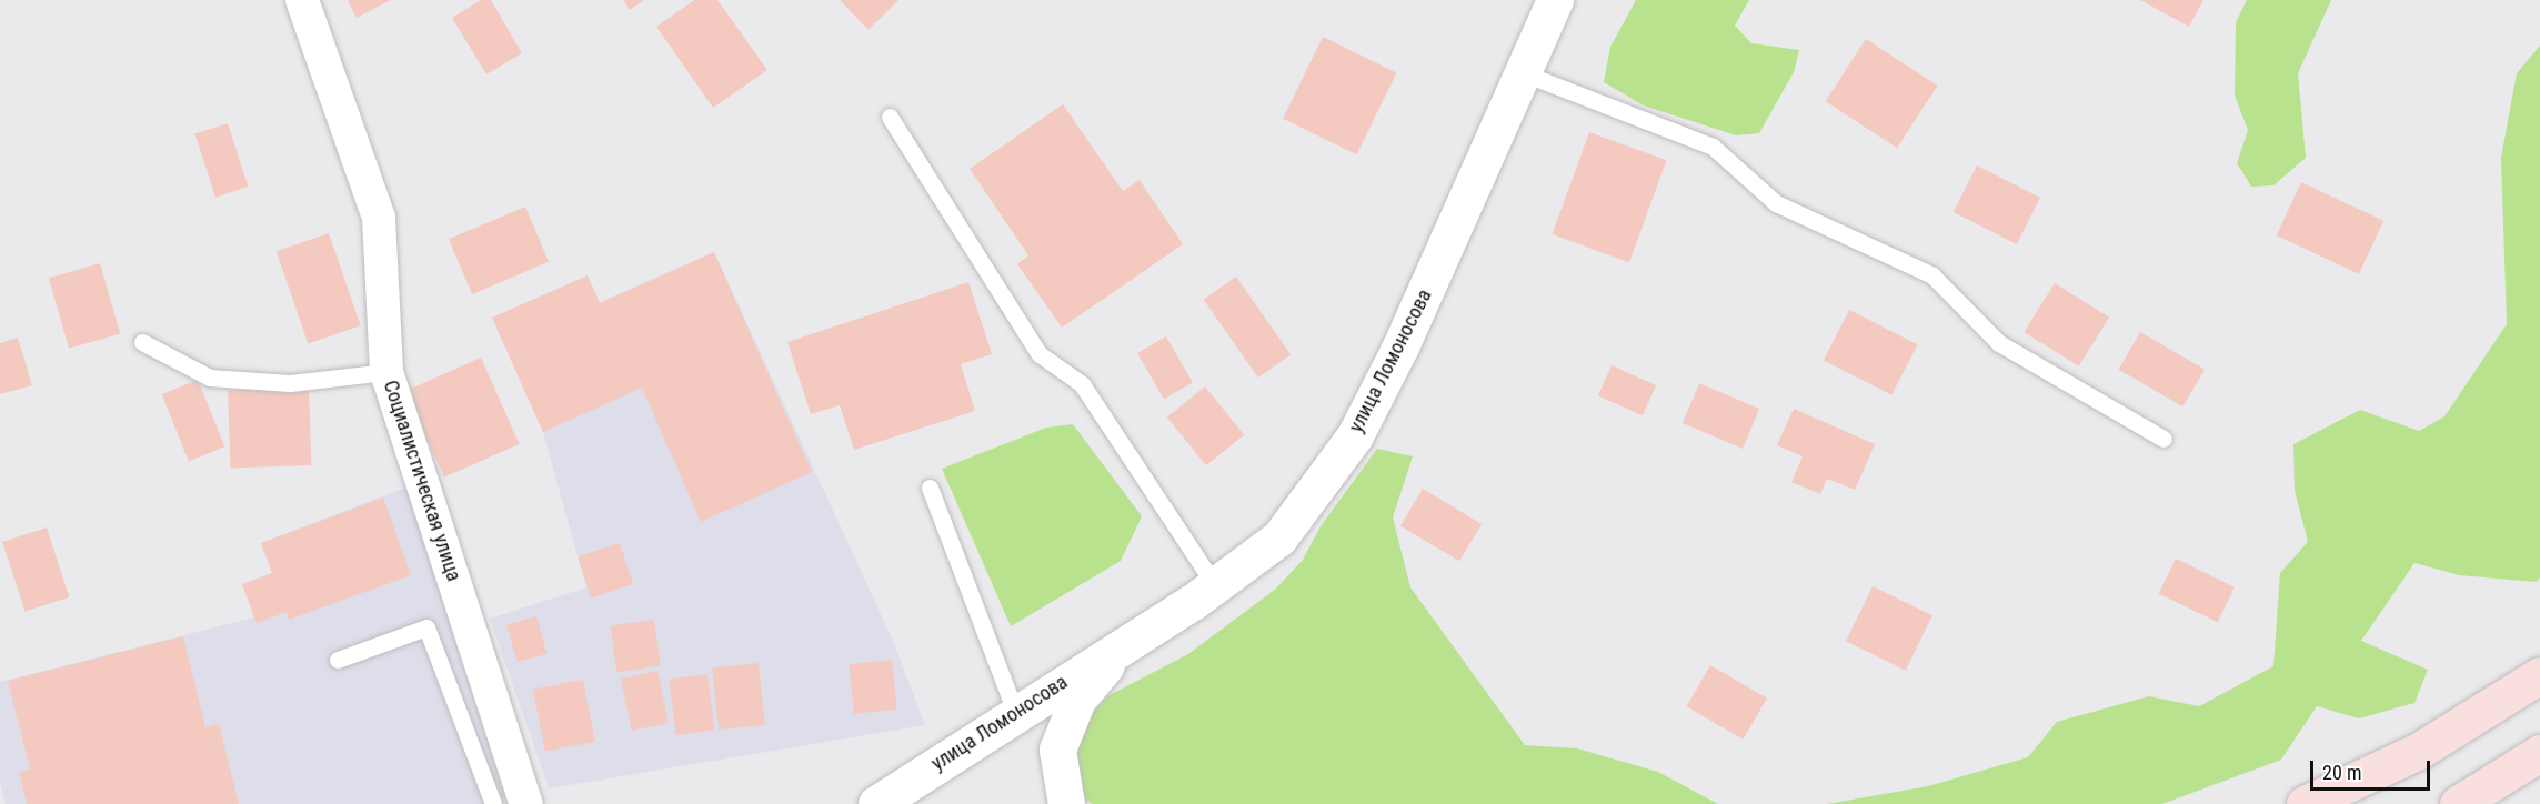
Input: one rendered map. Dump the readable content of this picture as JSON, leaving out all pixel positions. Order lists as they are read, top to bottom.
{
  "streets": {
    "street": ["улица Ломоносова", "Социалистическая улица"]
  },
  "scale_bar": "20 m"
}
